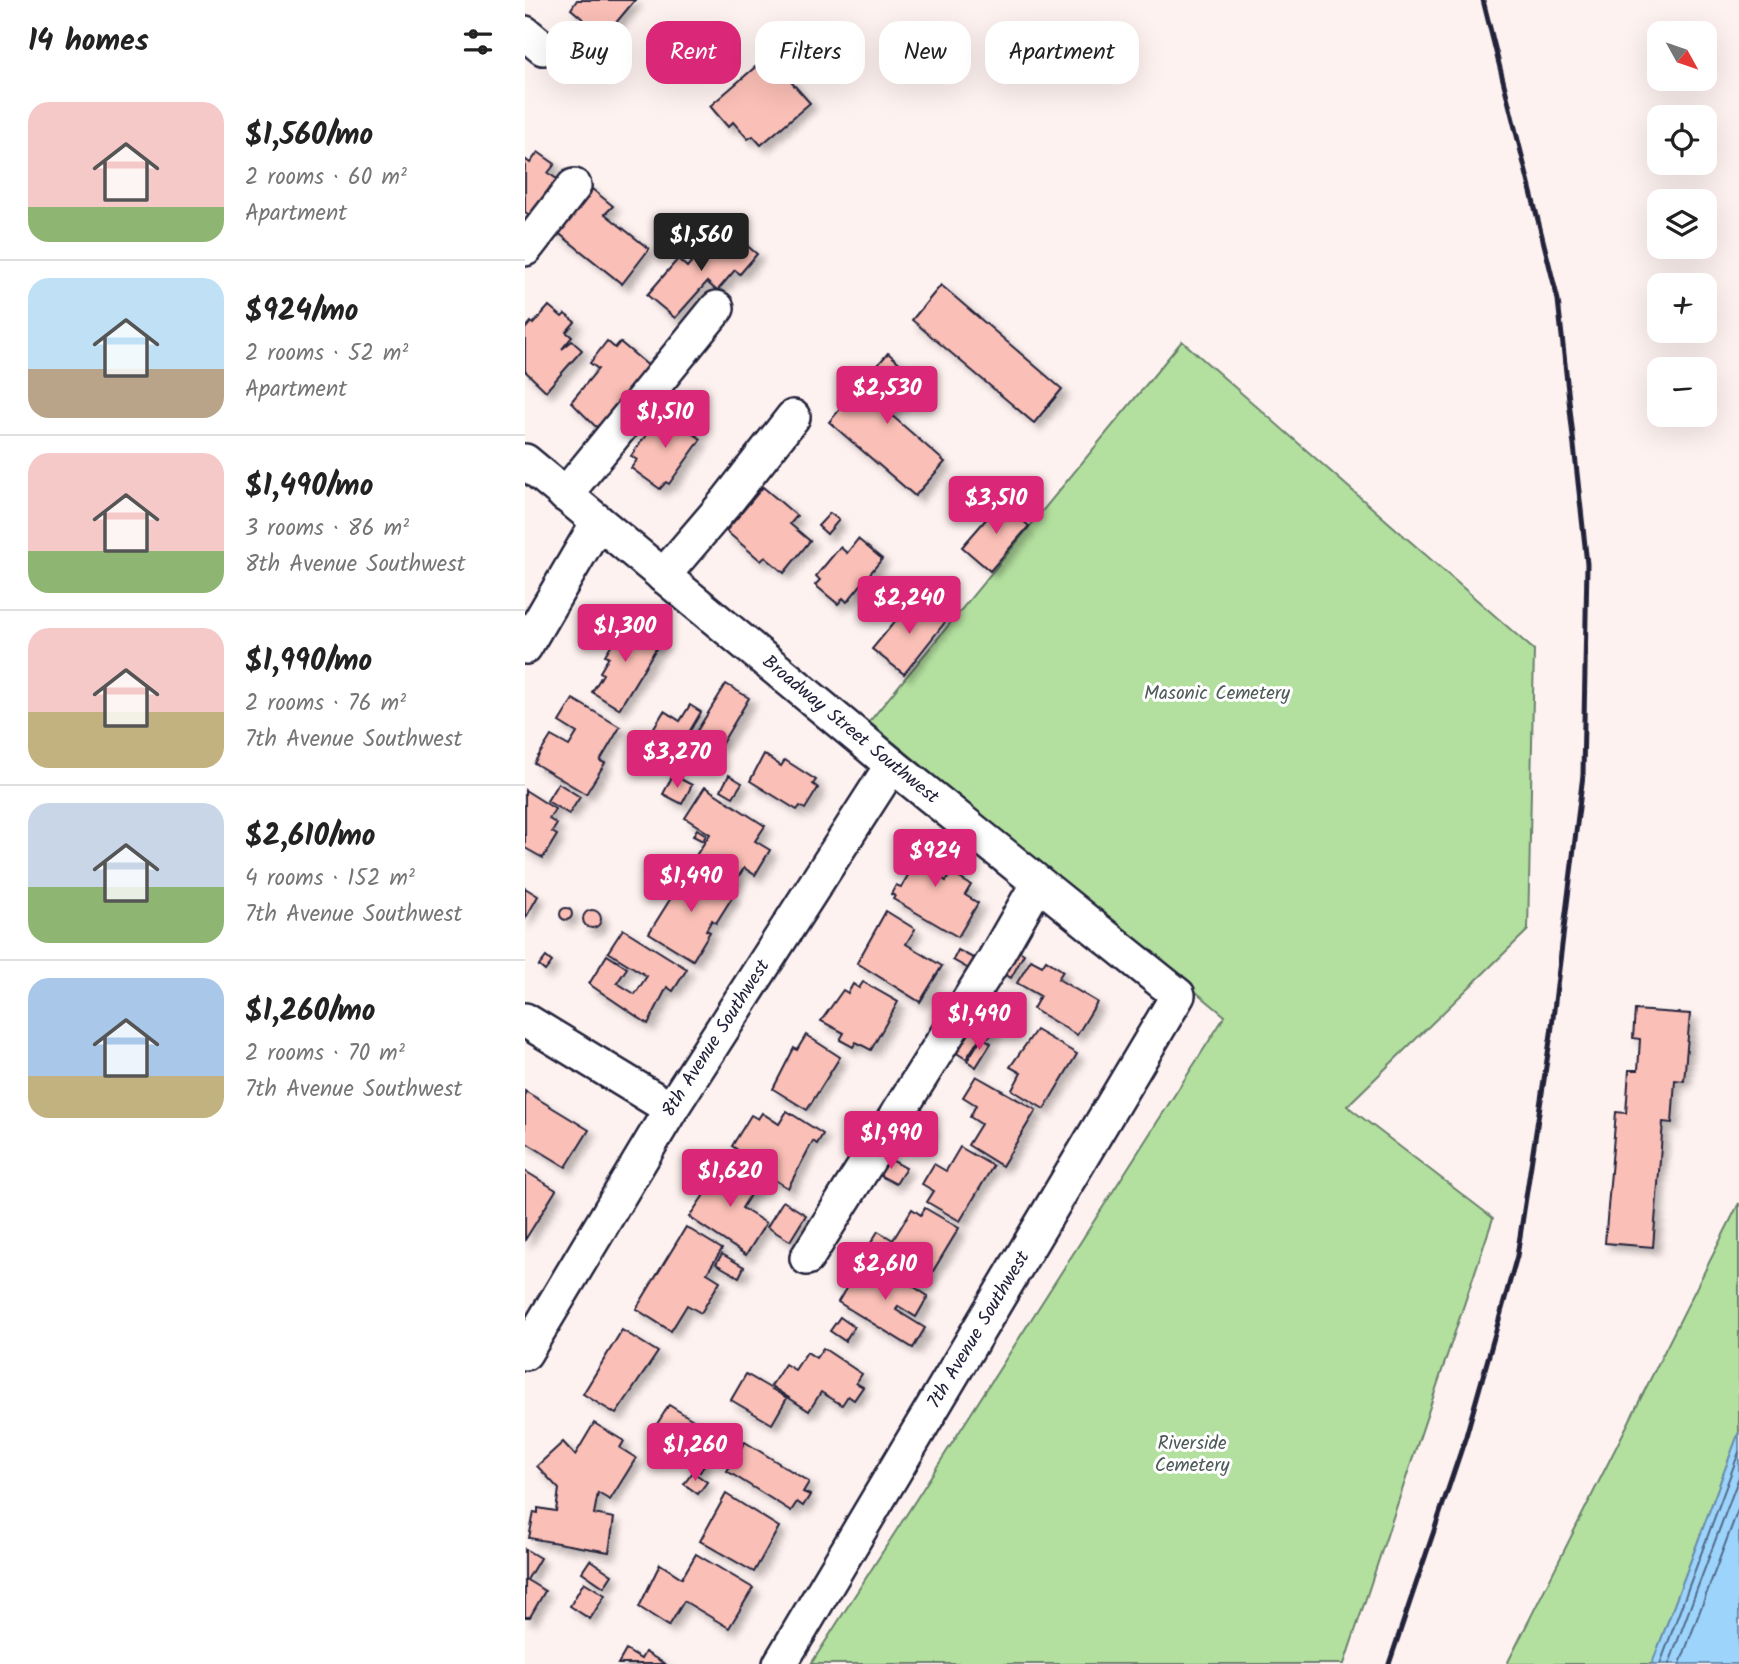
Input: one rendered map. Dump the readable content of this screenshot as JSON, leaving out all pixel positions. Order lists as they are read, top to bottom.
{
  "streets": {
    "street": ["Broadway Street Southwest", "8th Avenue Southwest", "7th Avenue Southwest"]
  },
  "crossings": [
    ["Broadway Street Southwest", "8th Avenue Southwest"],
    ["Broadway Street Southwest", "7th Avenue Southwest"]
  ],
  "parks": ["Masonic Cemetery", "Riverside Cemetery"],
  "north": "bottom right",
  "page": {
    "heading": "14 homes",
    "map_buttons": ["+", "−"],
    "chip": [
      "Buy",
      "Rent",
      "Filters",
      "New",
      "Apartment"
    ],
    "list": [
      {
        "name": "$1,560/mo",
        "note": "2 rooms · 60 m² · Apartment"
      },
      {
        "name": "$924/mo",
        "note": "2 rooms · 52 m² · Apartment"
      },
      {
        "name": "$1,490/mo",
        "note": "3 rooms · 86 m² · 8th Avenue Southwest"
      },
      {
        "name": "$1,990/mo",
        "note": "2 rooms · 76 m² · 7th Avenue Southwest"
      },
      {
        "name": "$2,610/mo",
        "note": "4 rooms · 152 m² · 7th Avenue Southwest"
      },
      {
        "name": "$1,260/mo",
        "note": "2 rooms · 70 m² · 7th Avenue Southwest"
      }
    ],
    "price": [
      "$1,560",
      "$2,530",
      "$1,510",
      "$3,510",
      "$2,240",
      "$1,300",
      "$3,270",
      "$924",
      "$1,490",
      "$1,490",
      "$1,990",
      "$1,620",
      "$2,610",
      "$1,260"
    ]
  }
}
